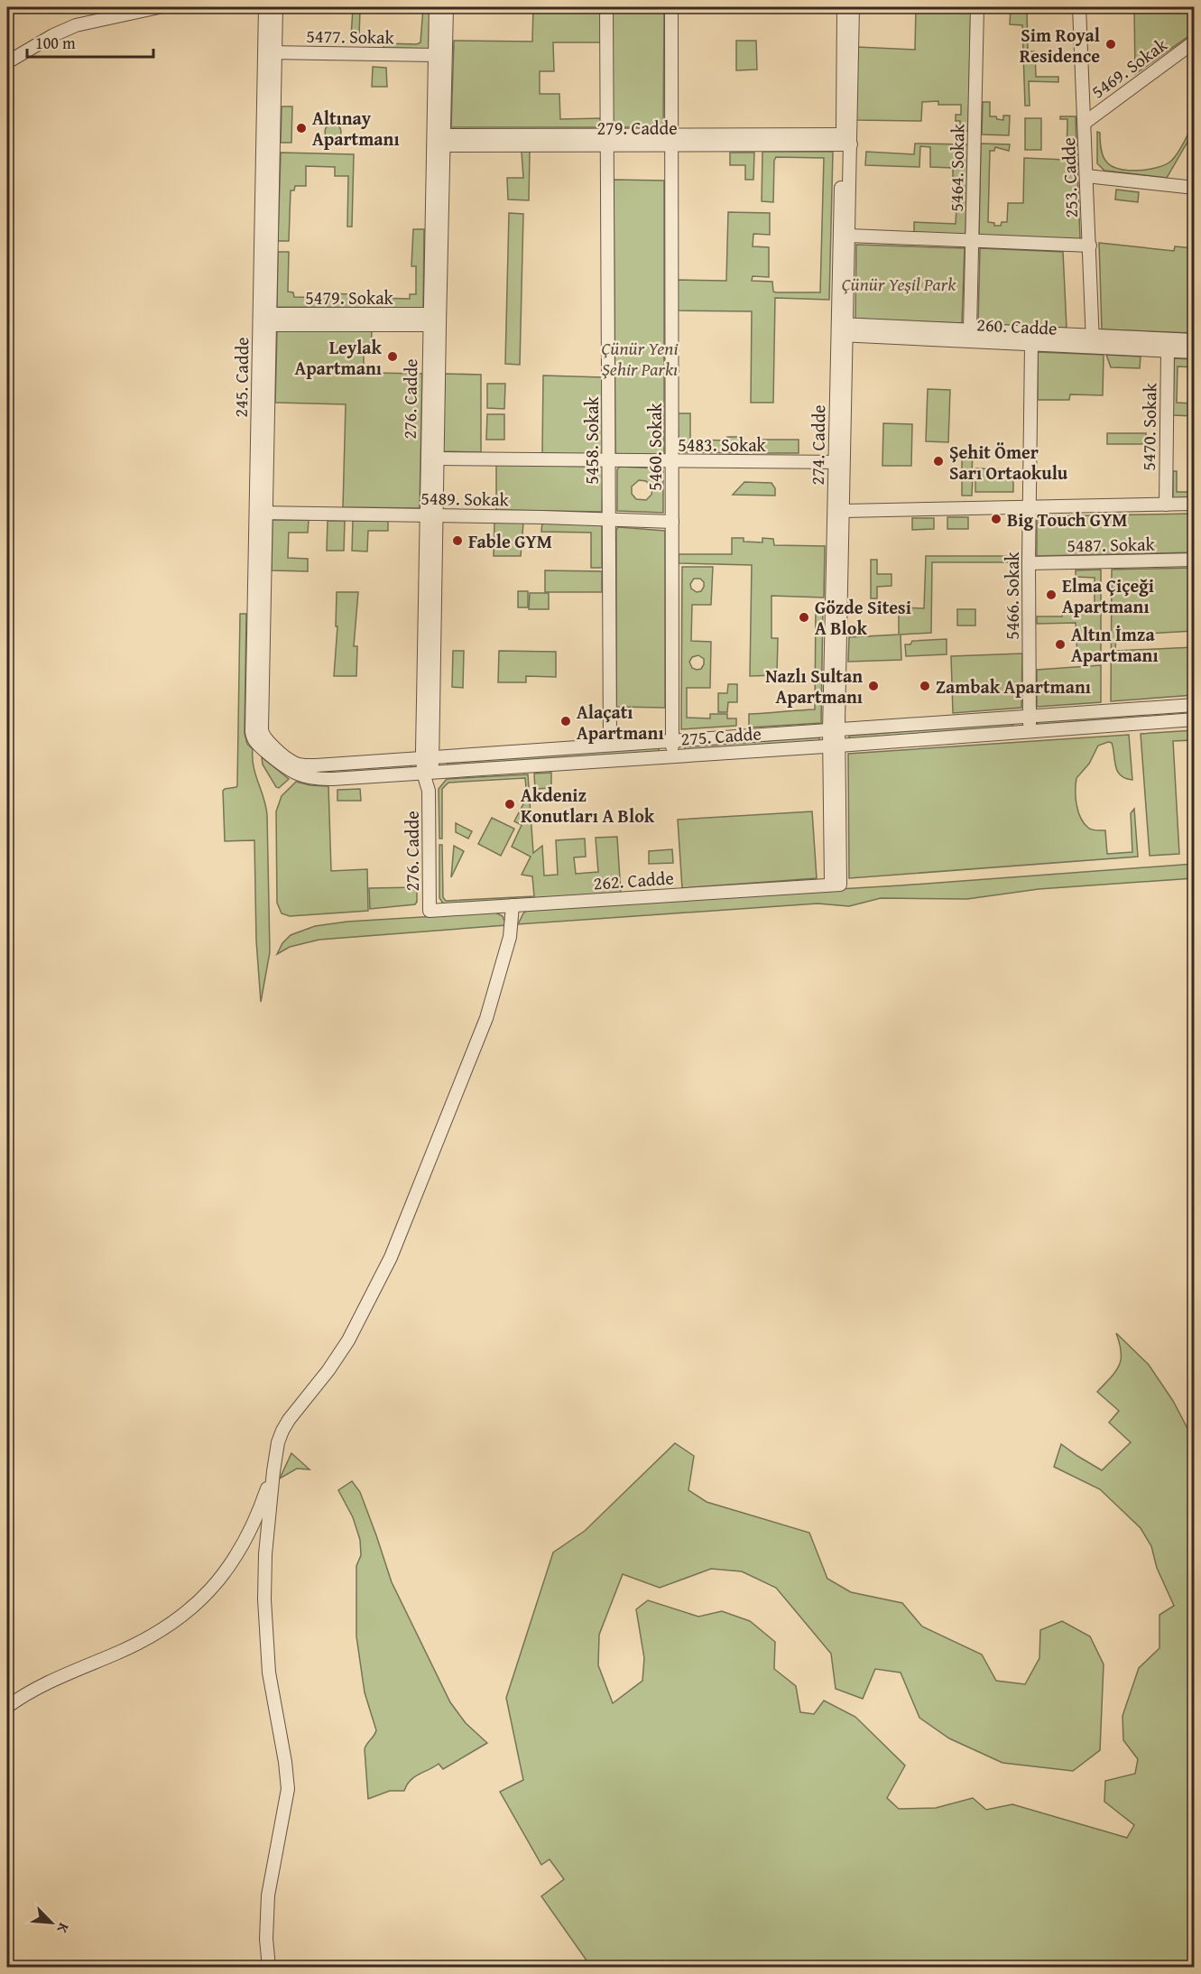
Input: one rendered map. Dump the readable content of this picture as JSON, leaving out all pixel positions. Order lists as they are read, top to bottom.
{
  "streets": {
    "street": [
      "5477. Sokak",
      "5469. Sokak",
      "279. Cadde",
      "5464. Sokak",
      "253. Cadde",
      "5479. Sokak",
      "260. Cadde",
      "245. Cadde",
      "276. Cadde",
      "5470. Sokak",
      "5458. Sokak",
      "5483. Sokak",
      "274. Cadde",
      "5460. Sokak",
      "5489. Sokak",
      "5487. Sokak",
      "5466. Sokak",
      "275. Cadde",
      "262. Cadde"
    ]
  },
  "crossings": [
    ["5477. Sokak", "245. Cadde"],
    ["5477. Sokak", "276. Cadde"],
    ["5469. Sokak", "253. Cadde"],
    ["279. Cadde", "276. Cadde"],
    ["279. Cadde", "5458. Sokak"],
    ["279. Cadde", "274. Cadde"],
    ["279. Cadde", "5460. Sokak"],
    ["5464. Sokak", "260. Cadde"],
    ["253. Cadde", "260. Cadde"],
    ["5479. Sokak", "245. Cadde"],
    ["5479. Sokak", "276. Cadde"],
    ["260. Cadde", "5470. Sokak"],
    ["260. Cadde", "274. Cadde"],
    ["260. Cadde", "5466. Sokak"],
    ["245. Cadde", "5489. Sokak"],
    ["245. Cadde", "275. Cadde"],
    ["276. Cadde", "5483. Sokak"],
    ["276. Cadde", "5489. Sokak"],
    ["276. Cadde", "275. Cadde"],
    ["276. Cadde", "262. Cadde"],
    ["5458. Sokak", "5483. Sokak"],
    ["5458. Sokak", "5489. Sokak"],
    ["5458. Sokak", "275. Cadde"],
    ["5483. Sokak", "274. Cadde"],
    ["5483. Sokak", "5460. Sokak"],
    ["274. Cadde", "275. Cadde"],
    ["274. Cadde", "262. Cadde"],
    ["5460. Sokak", "5489. Sokak"],
    ["5460. Sokak", "275. Cadde"],
    ["5487. Sokak", "5466. Sokak"],
    ["5466. Sokak", "275. Cadde"]
  ],
  "parks": ["Çünür Yeşil Park", "Çünür Yeni Şehir Parkı"],
  "places": [
    "Sim Royal Residence",
    "Altınay Apartmanı",
    "Leylak Apartmanı",
    "Şehit Ömer Sarı Ortaokulu",
    "Big Touch GYM",
    "Fable GYM",
    "Elma Çiçeği Apartmanı",
    "Gözde Sitesi A Blok",
    "Altın İmza Apartmanı",
    "Nazlı Sultan Apartmanı",
    "Zambak Apartmanı",
    "Alaçatı Apartmanı",
    "Akdeniz Konutları A Blok"
  ],
  "scale_bar": "100 m",
  "north": "bottom right"
}
